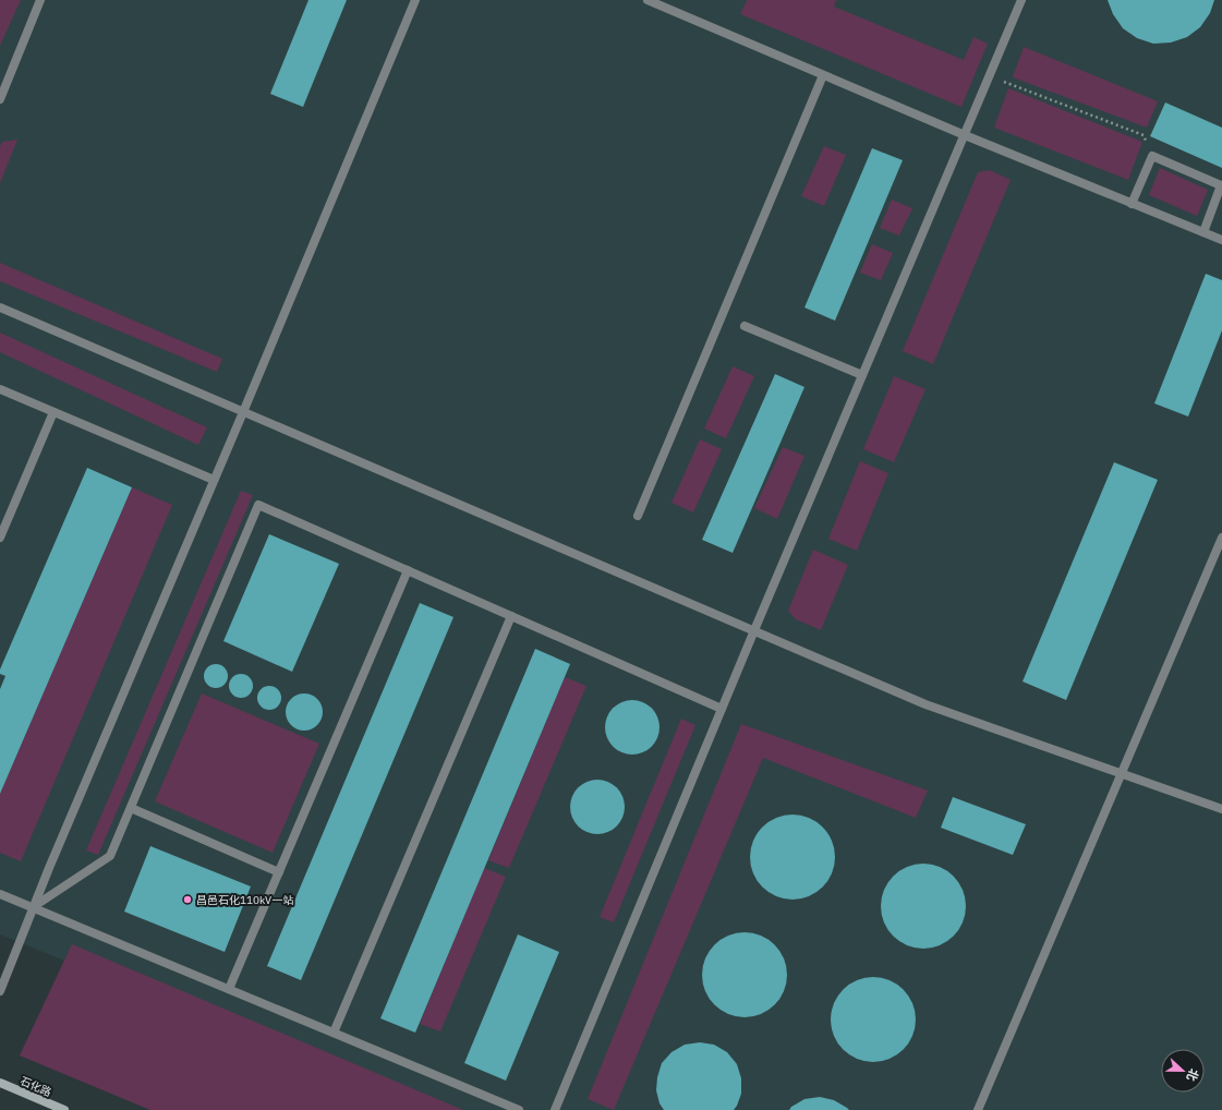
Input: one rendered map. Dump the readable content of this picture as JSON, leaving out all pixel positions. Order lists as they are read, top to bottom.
{
  "streets": {
    "main road": ["石化路"]
  },
  "places": ["昌邑石化110kV一站"],
  "north": "right"
}
